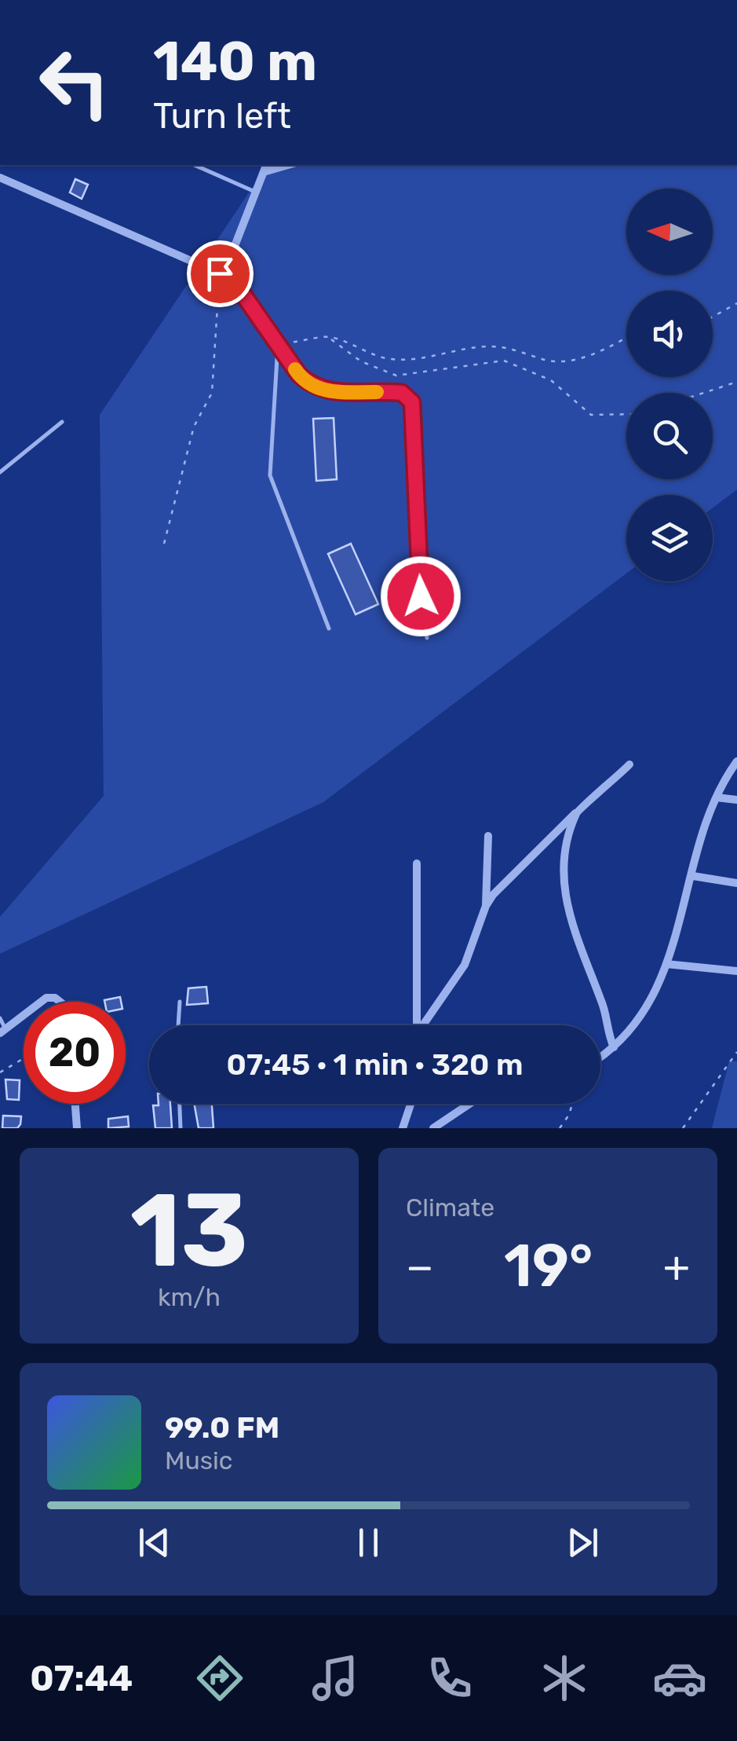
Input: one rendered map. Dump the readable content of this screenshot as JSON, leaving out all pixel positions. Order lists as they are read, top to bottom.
{
  "north": "left",
  "page": {
    "turn": ["140 m", "Turn left"],
    "limit": "20",
    "trip": "07:45 · 1 min · 320 m",
    "tile": [
      ["13", "km/h"],
      "Climate"
    ],
    "heat": ["−", "19°", "+"],
    "song": ["99.0 FM", "Music"],
    "tabs": "07:44"
  }
}
